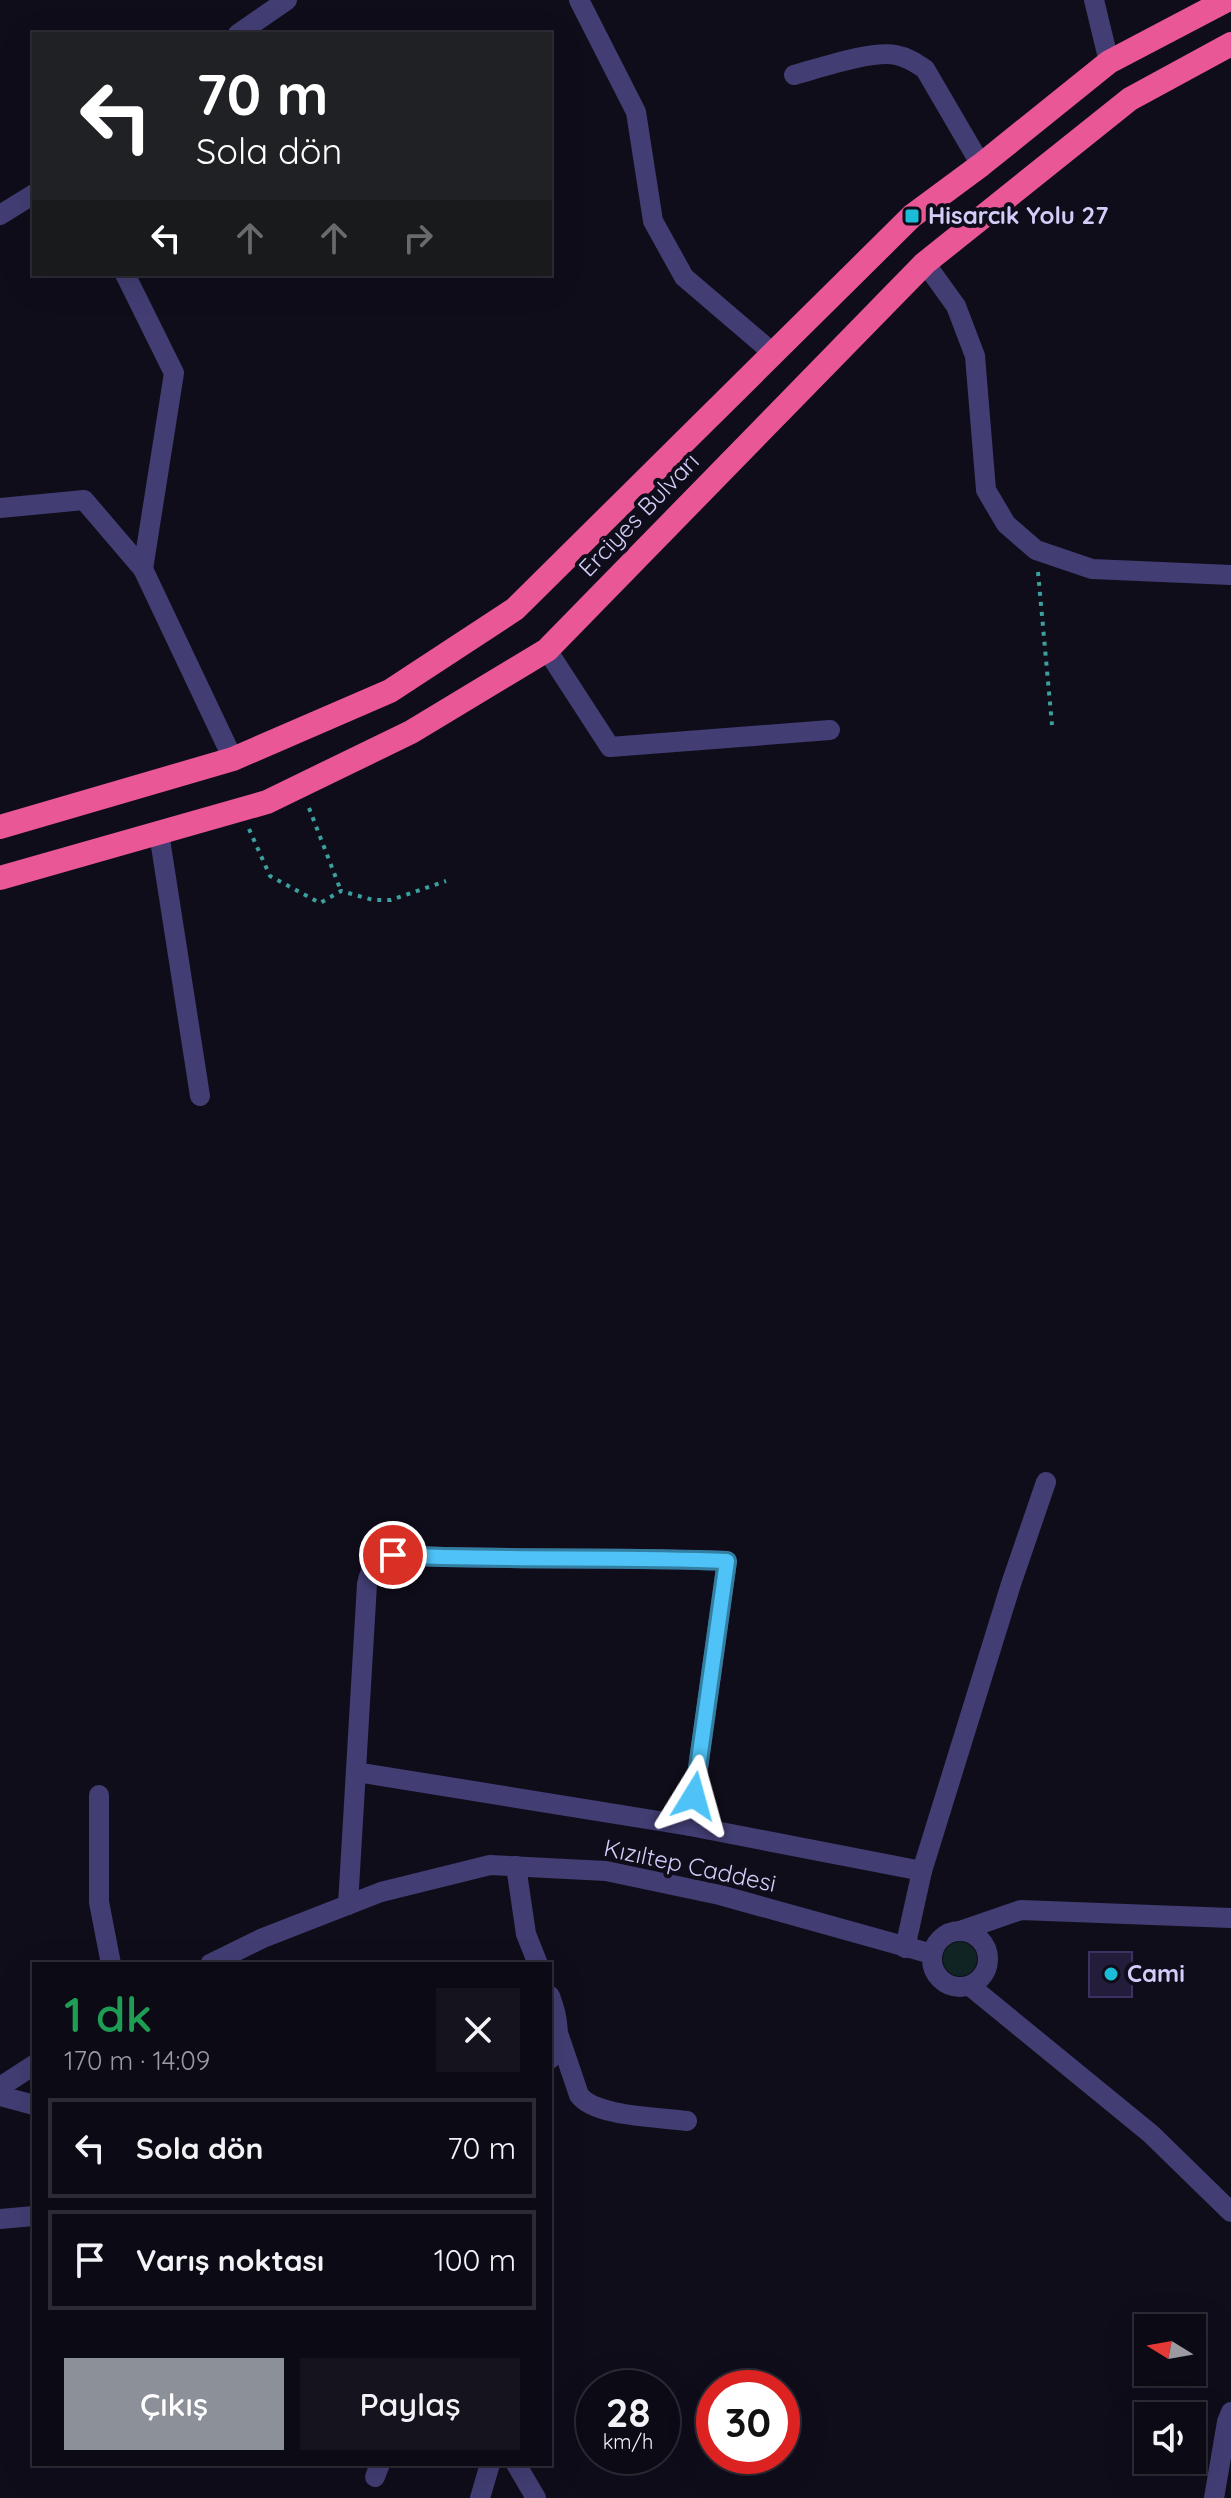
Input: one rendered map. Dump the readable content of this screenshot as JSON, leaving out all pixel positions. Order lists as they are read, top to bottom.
{
  "streets": {
    "highway": ["Erciyes Bulvarı"],
    "street": ["Kızıltep Caddesi"]
  },
  "places": {
    "transit": ["Hisarcık Yolu 27"],
    "other": ["Cami"]
  },
  "north": "left",
  "page": {
    "turn": ["70 m", "Sola dön"],
    "heading": ["1 dk", "170 m · 14:09"],
    "list": [
      {
        "name": "Sola dön",
        "value": "70 m"
      },
      {
        "name": "Varış noktası",
        "value": "100 m"
      }
    ],
    "buttons": ["Çıkış", "Paylaş"],
    "speed": "28 km/h",
    "limit": "30"
  }
}
